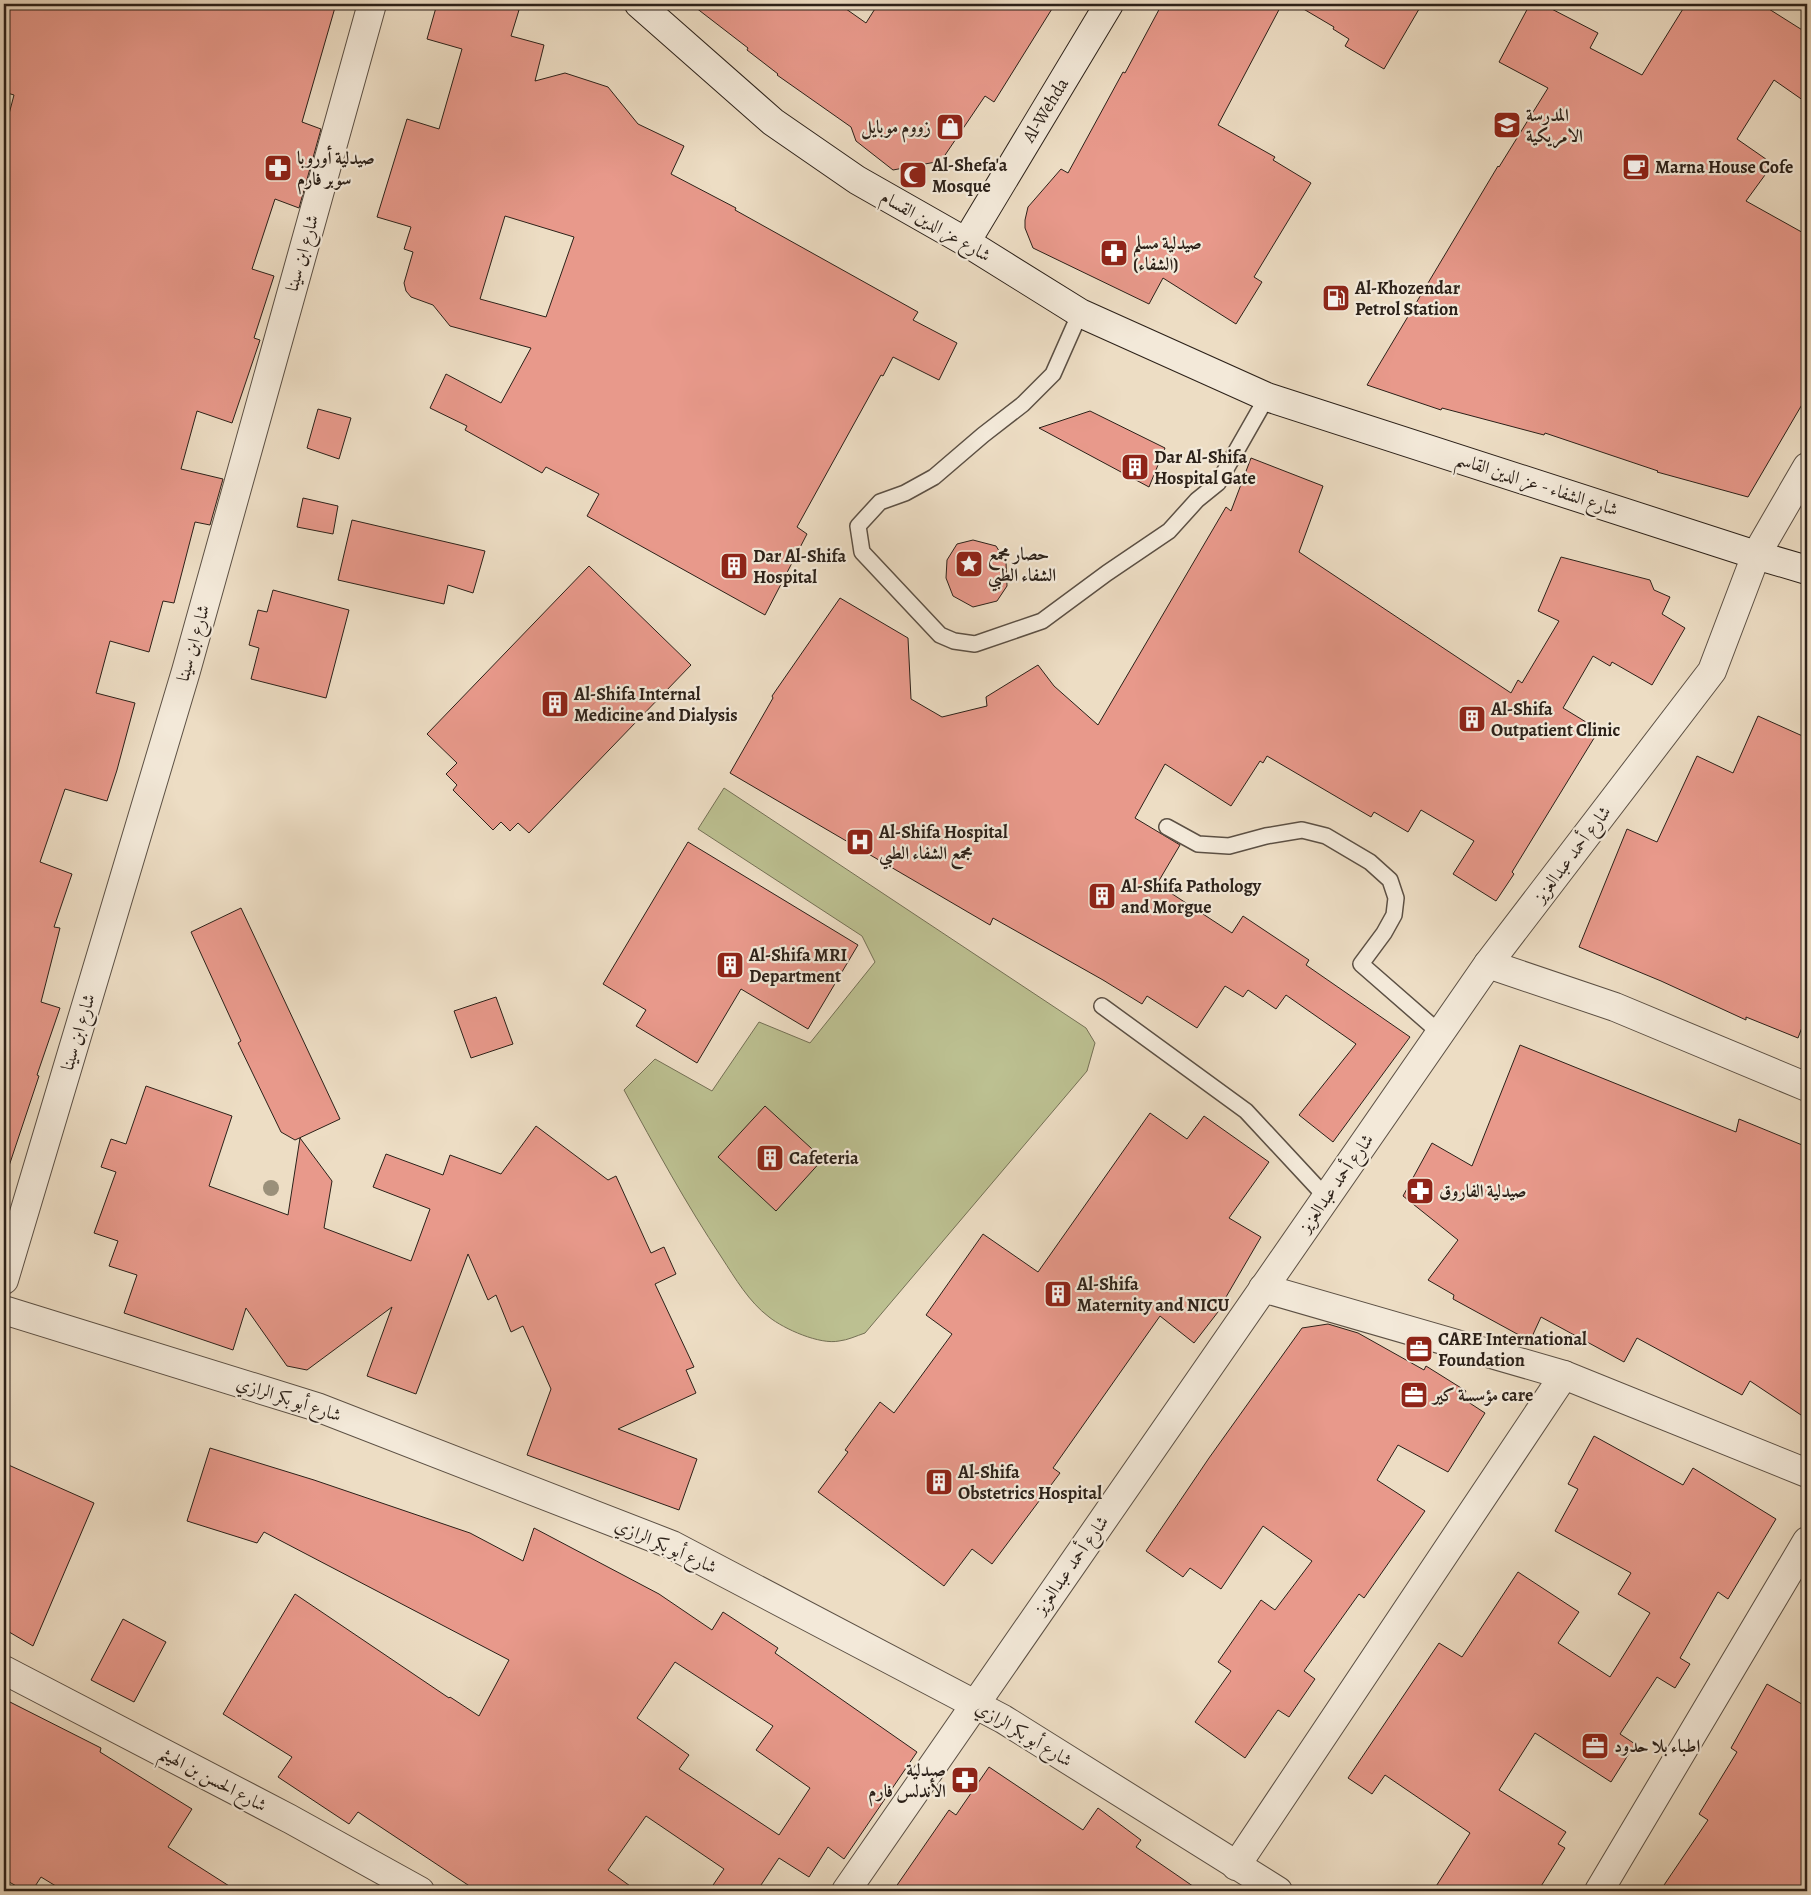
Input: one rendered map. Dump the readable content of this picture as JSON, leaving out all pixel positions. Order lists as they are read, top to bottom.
{
  "streets": {
    "street": [
      "Al-Wehda",
      "شارع عز الدين القسام",
      "شارع ابن سينا",
      "شارع الشفاء - عز الدين القاسم",
      "شارع أحمد عبدالعزيز",
      "شارع أبو بكر الرازي",
      "شارع الحسن بن الهيثم"
    ]
  },
  "crossings": [
    ["Al-Wehda", "شارع عز الدين القسام"],
    ["شارع عز الدين القسام", "شارع الشفاء - عز الدين القاسم"],
    ["شارع الشفاء - عز الدين القاسم", "شارع أحمد عبدالعزيز"],
    ["شارع أحمد عبدالعزيز", "شارع أبو بكر الرازي"]
  ],
  "places": {
    "school or university": ["المدرسة الامريكية"],
    "shop": ["زووم موبايل"],
    "cafe": ["Marna House Cofe"],
    "pharmacy": [
      "صيدلية أوروبا سوبر فارم",
      "صيدلية مسلم (الشفاء)",
      "صيدلية الفاروق",
      "صيدلية الأندلس فارم"
    ],
    "mosque": ["Al-Shefa'a Mosque"],
    "fuel station": ["Al-Khozendar Petrol Station"],
    "building": [
      "Dar Al-Shifa Hospital Gate",
      "Dar Al-Shifa Hospital",
      "Al-Shifa Internal Medicine and Dialysis",
      "Al-Shifa Outpatient Clinic",
      "Al-Shifa Pathology and Morgue",
      "Al-Shifa MRI Department",
      "Cafeteria",
      "Al-Shifa Maternity and NICU",
      "Al-Shifa Obstetrics Hospital"
    ],
    "place": ["حصار مجمع الشفاء الطبي"],
    "hospital": ["Al-Shifa Hospital مجمع الشفاء الطبي"],
    "office": ["CARE International Foundation", "مؤسسة كير care", "اطباء بلا حدود"]
  }
}
